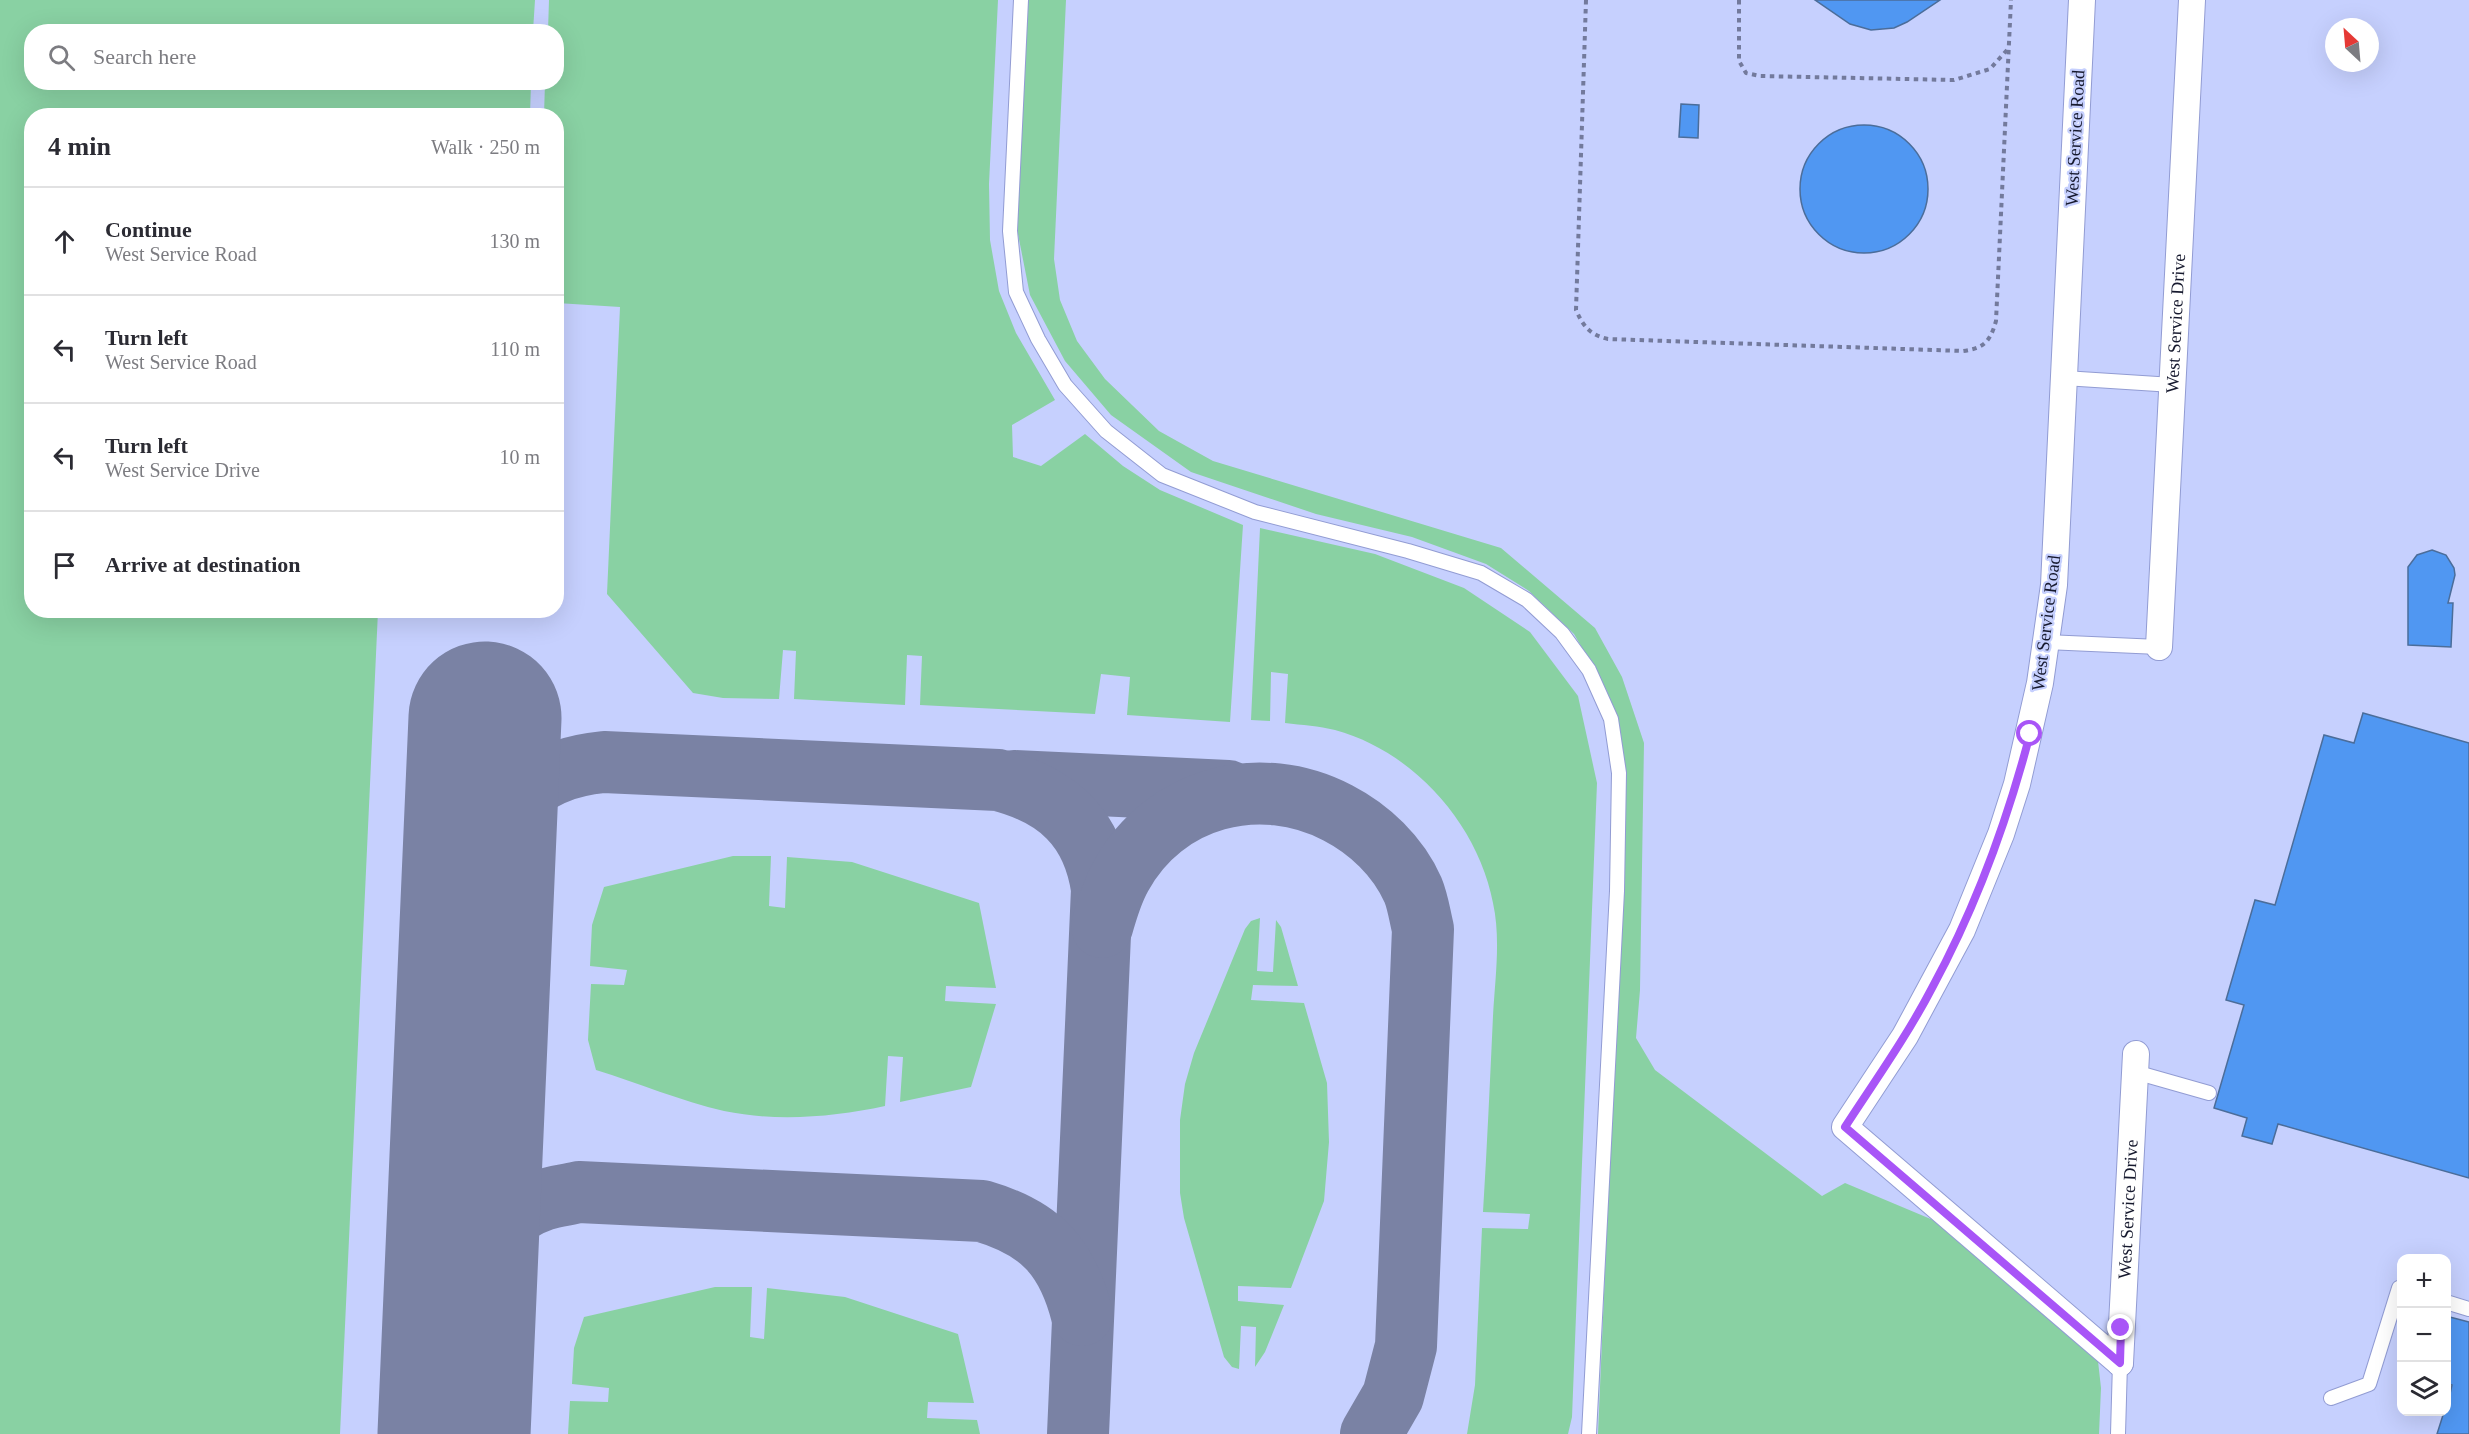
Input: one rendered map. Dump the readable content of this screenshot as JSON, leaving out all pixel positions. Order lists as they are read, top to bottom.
{
  "streets": {
    "street": ["West Service Road", "West Service Drive"]
  },
  "crossings": [
    ["West Service Road", "West Service Drive"]
  ],
  "north": "top left",
  "page": {
    "search": "Search here",
    "heading": ["4 min", "Walk · 250 m"],
    "list": [
      ["Continue", "West Service Road", "130 m"],
      ["Turn left", "West Service Road", "110 m"],
      ["Turn left", "West Service Drive", "10 m"],
      "Arrive at destination"
    ],
    "map_buttons": ["+", "−"]
  }
}
